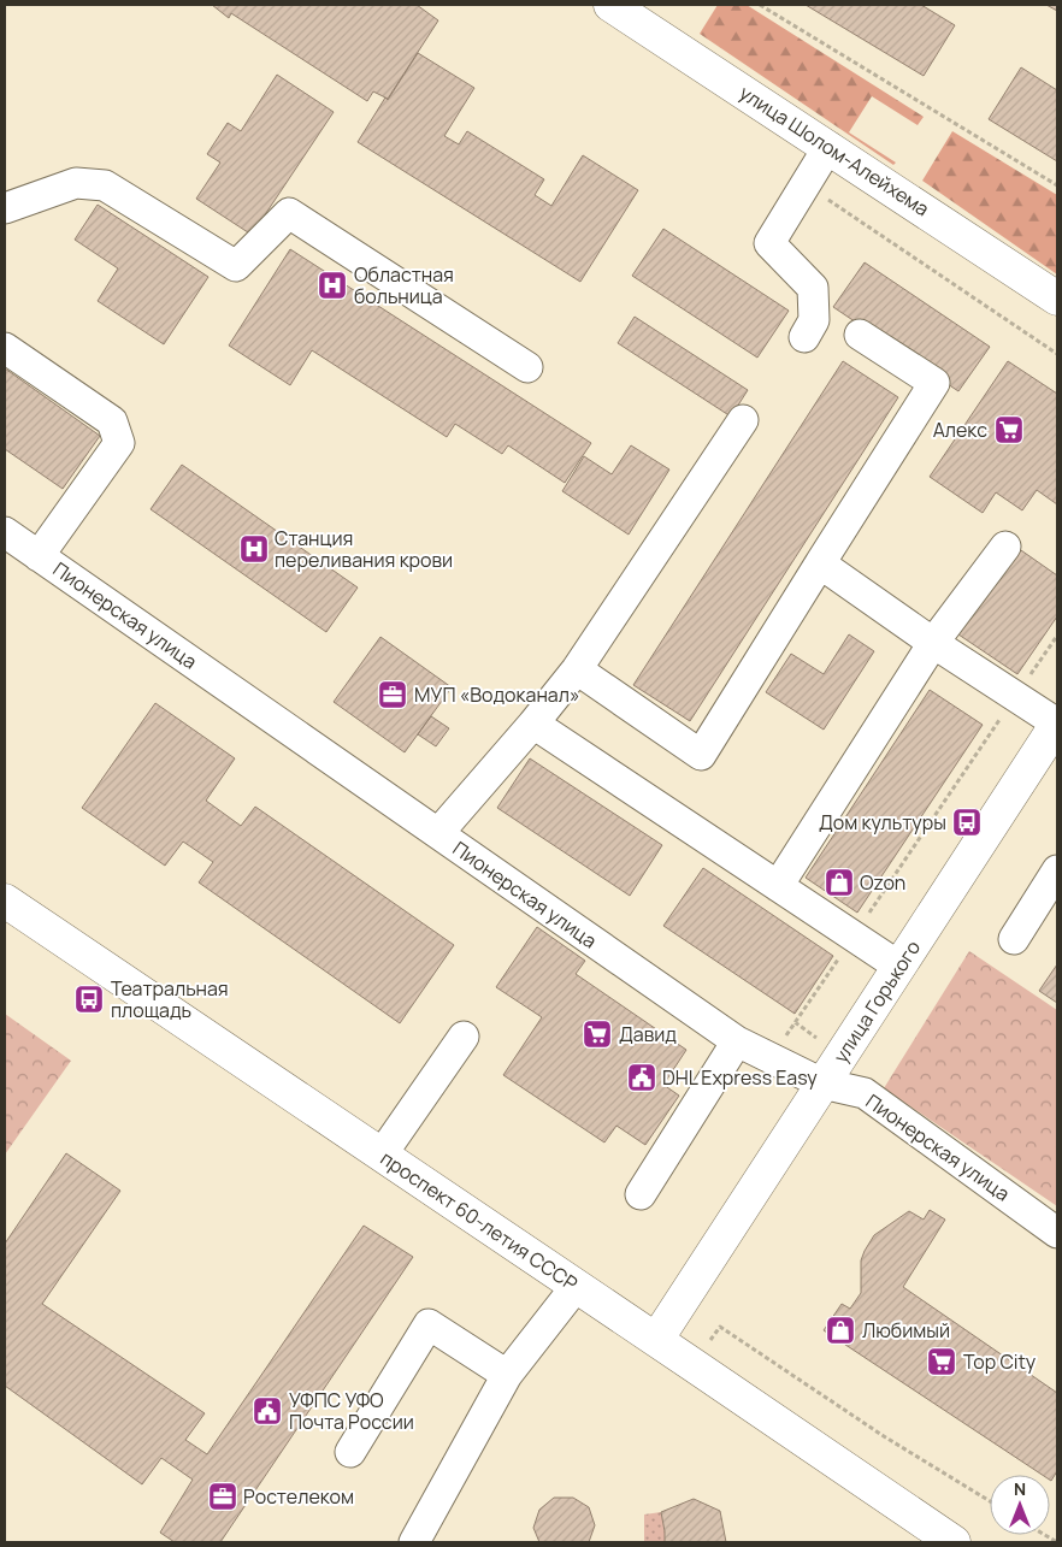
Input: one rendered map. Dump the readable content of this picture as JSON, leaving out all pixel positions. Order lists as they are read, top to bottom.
{
  "streets": {
    "main road": ["улица Шолом-Алейхема", "улица Горького", "проспект 60-летия СССР"],
    "street": ["Пионерская улица"]
  },
  "crossings": [
    ["Пионерская улица", "улица Горького"],
    ["улица Горького", "проспект 60-летия СССР"]
  ],
  "places": {
    "hospital": ["Областная больница", "Станция переливания крови"],
    "supermarket": ["Алекс", "Давид", "Top City"],
    "office": ["МУП «Водоканал»", "Ростелеком"],
    "bus stop": ["Дом культуры", "Театральная площадь"],
    "shop": ["Ozon", "Любимый"],
    "public building": ["DHL Express Easy", "УФПС УФО Почта России"]
  },
  "north": "top"
}
